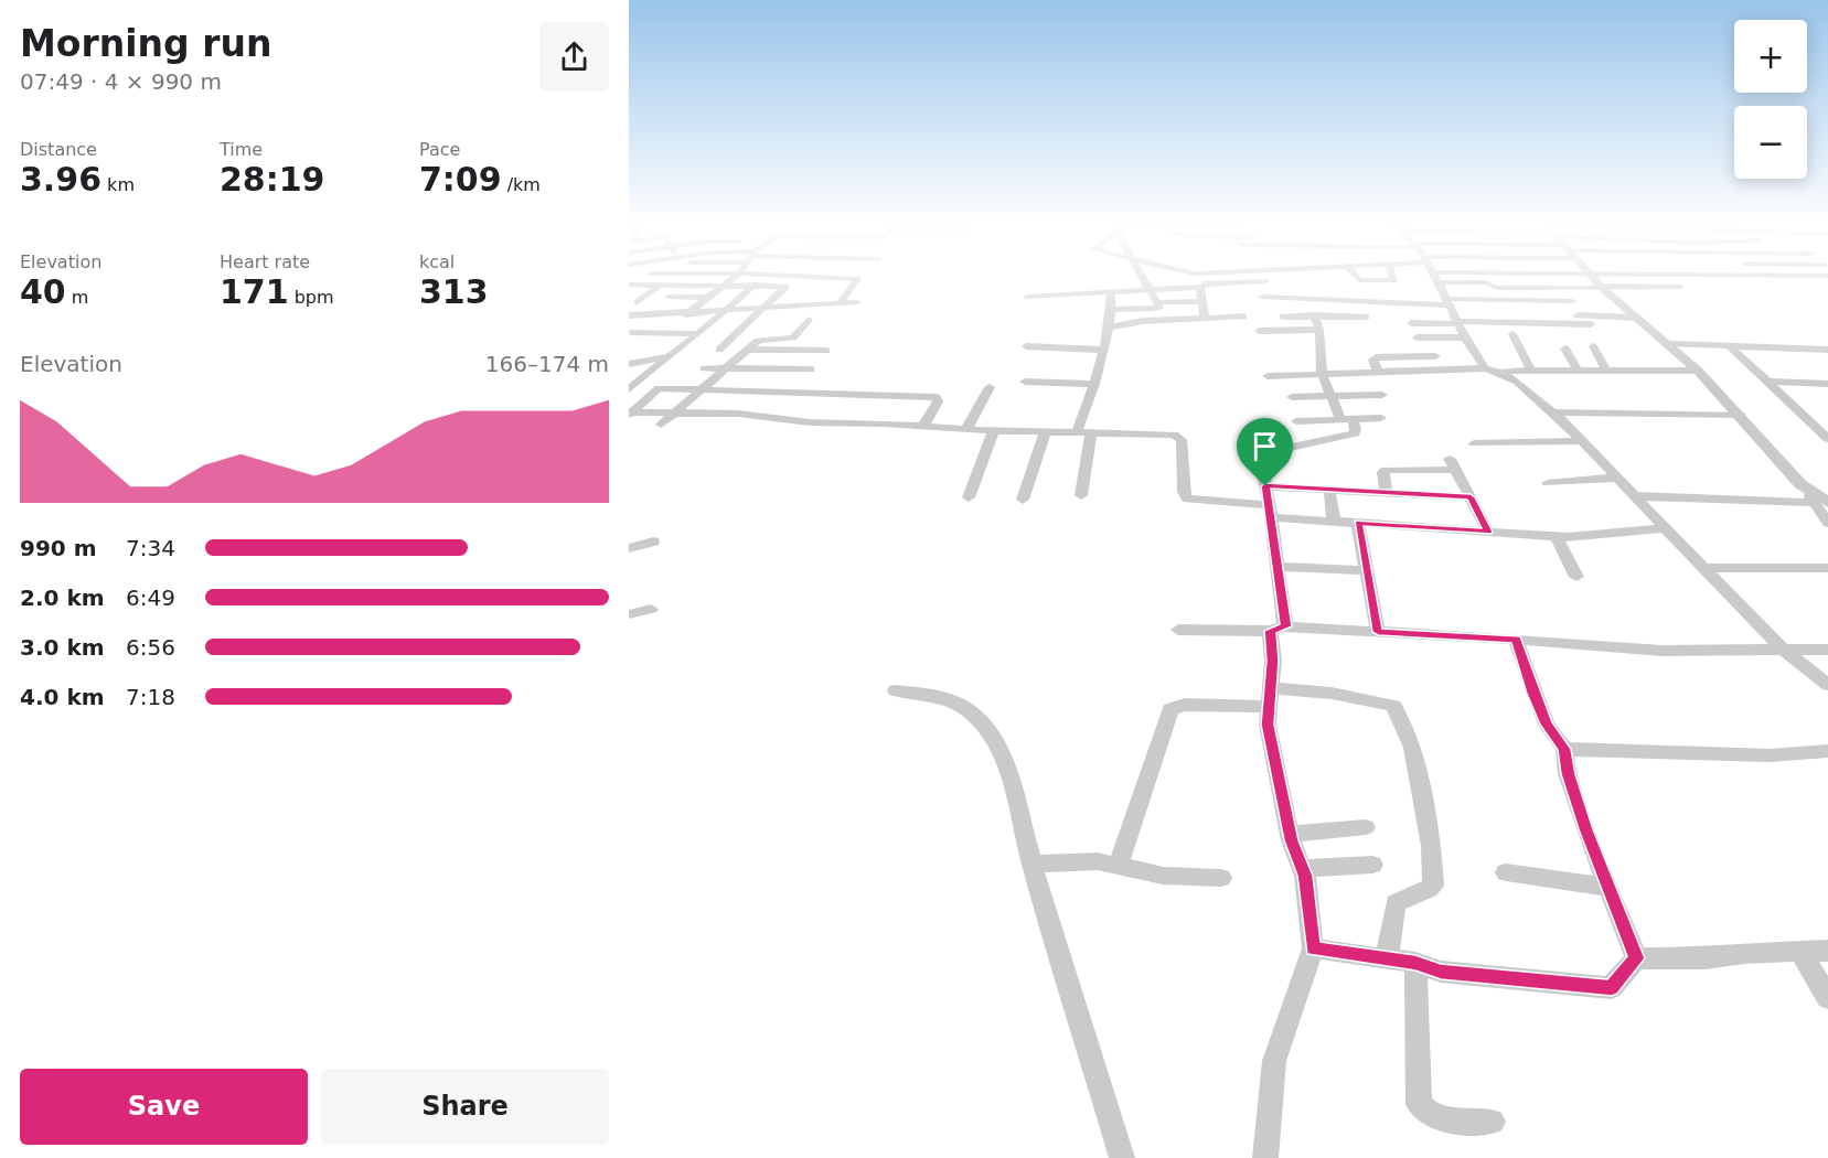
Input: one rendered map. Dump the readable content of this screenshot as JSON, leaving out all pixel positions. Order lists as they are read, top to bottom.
{
  "page": {
    "heading": ["Morning run", "07:49 · 4 × 990 m"],
    "map_buttons": ["+", "−"],
    "stats": [
      ["Distance", "3.96 km"],
      ["Time", "28:19"],
      ["Pace", "7:09 /km"],
      ["Elevation", "40 m"],
      ["Heart rate", "171 bpm"],
      ["kcal", "313"]
    ],
    "chart": ["Elevation", "166–174 m"],
    "list": [
      {
        "name": "990 m",
        "note": "7:34"
      },
      {
        "name": "2.0 km",
        "note": "6:49"
      },
      {
        "name": "3.0 km",
        "note": "6:56"
      },
      {
        "name": "4.0 km",
        "note": "7:18"
      }
    ],
    "buttons": ["Save", "Share"]
  }
}
